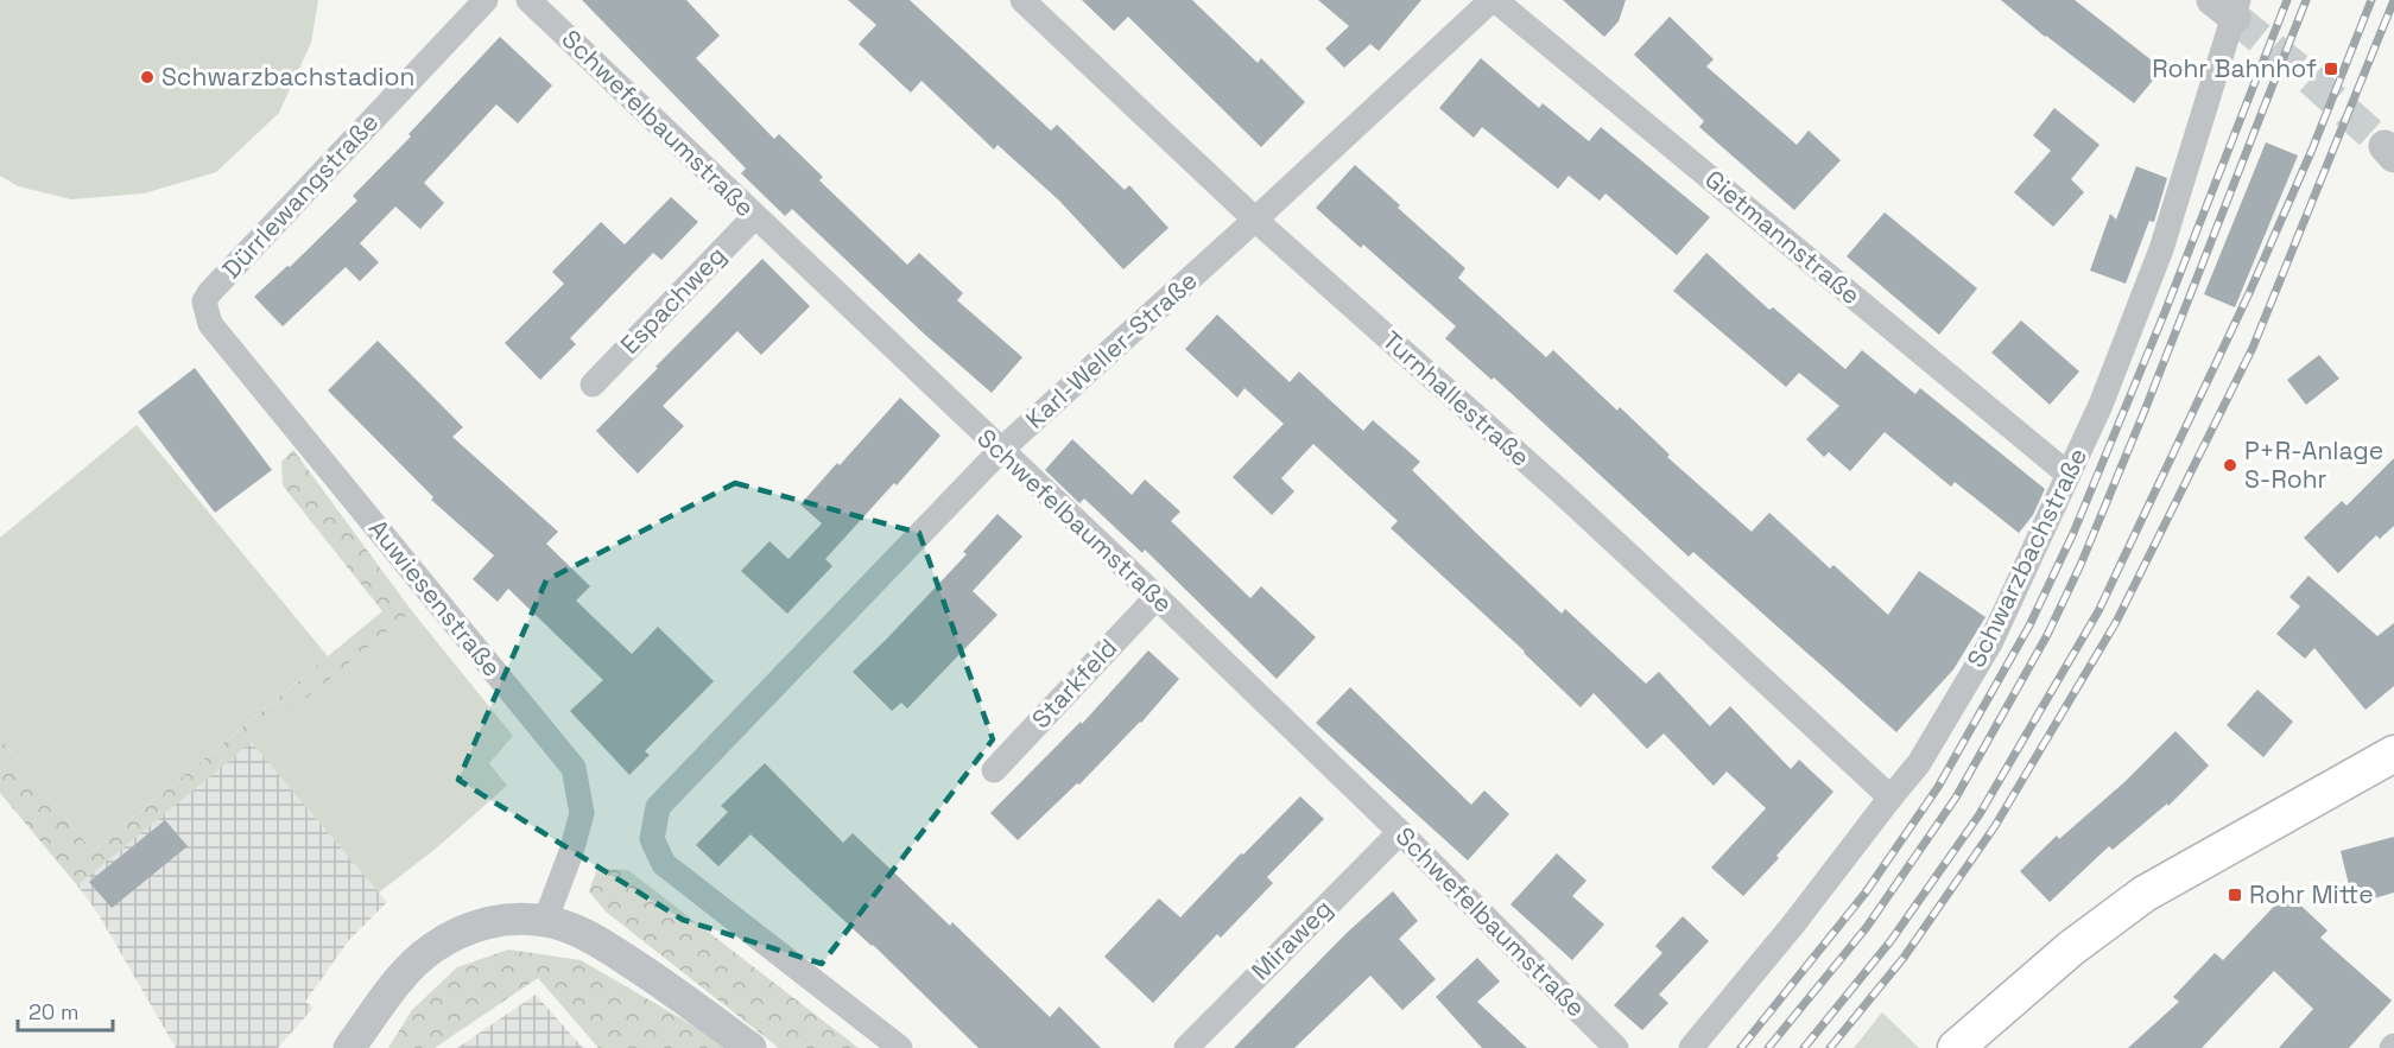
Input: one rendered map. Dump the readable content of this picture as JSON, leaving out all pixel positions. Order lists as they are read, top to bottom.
{
  "streets": {
    "street": [
      "Schwefelbaumstraße",
      "Dürrlewangstraße",
      "Gietmannstraße",
      "Espachweg",
      "Karl-Weller-Straße",
      "Turnhallestraße",
      "Schwarzbachstraße",
      "Auwiesenstraße",
      "Starkfeld",
      "Miraweg"
    ]
  },
  "crossings": [
    ["Schwefelbaumstraße", "Espachweg"],
    ["Schwefelbaumstraße", "Karl-Weller-Straße"],
    ["Schwefelbaumstraße", "Starkfeld"],
    ["Schwefelbaumstraße", "Miraweg"],
    ["Dürrlewangstraße", "Auwiesenstraße"],
    ["Gietmannstraße", "Karl-Weller-Straße"],
    ["Gietmannstraße", "Schwarzbachstraße"],
    ["Karl-Weller-Straße", "Turnhallestraße"],
    ["Turnhallestraße", "Schwarzbachstraße"]
  ],
  "places": {
    "transit": ["Rohr Bahnhof", "Rohr Mitte"],
    "other": ["Schwarzbachstadion", "P+R-Anlage S-Rohr"]
  },
  "scale_bar": "20 m"
}
